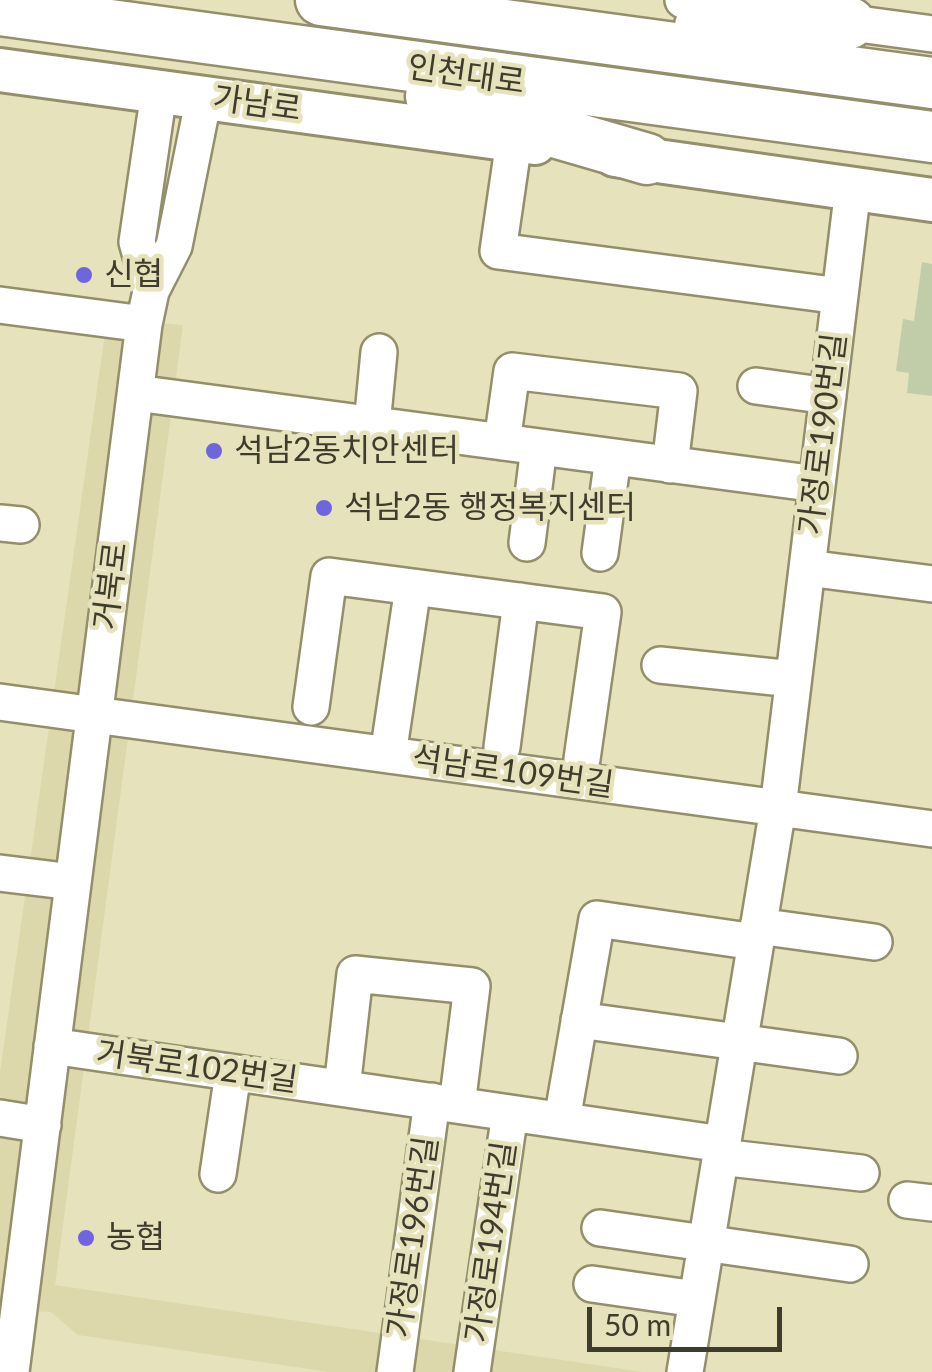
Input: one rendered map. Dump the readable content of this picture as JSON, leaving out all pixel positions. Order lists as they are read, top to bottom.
{
  "streets": {
    "highway": ["인천대로"],
    "main road": ["가남로"],
    "street": [
      "가정로190번길",
      "거북로",
      "석남로109번길",
      "거북로102번길",
      "가정로196번길",
      "가정로194번길"
    ]
  },
  "crossings": [
    ["가남로", "가정로190번길"],
    ["가정로190번길", "석남로109번길"],
    ["가정로190번길", "거북로102번길"],
    ["거북로", "석남로109번길"],
    ["거북로", "거북로102번길"],
    ["거북로102번길", "가정로196번길"],
    ["거북로102번길", "가정로194번길"]
  ],
  "places": [
    "신협",
    "석남2동치안센터",
    "석남2동 행정복지센터",
    "농협"
  ],
  "scale_bar": "50 m"
}
